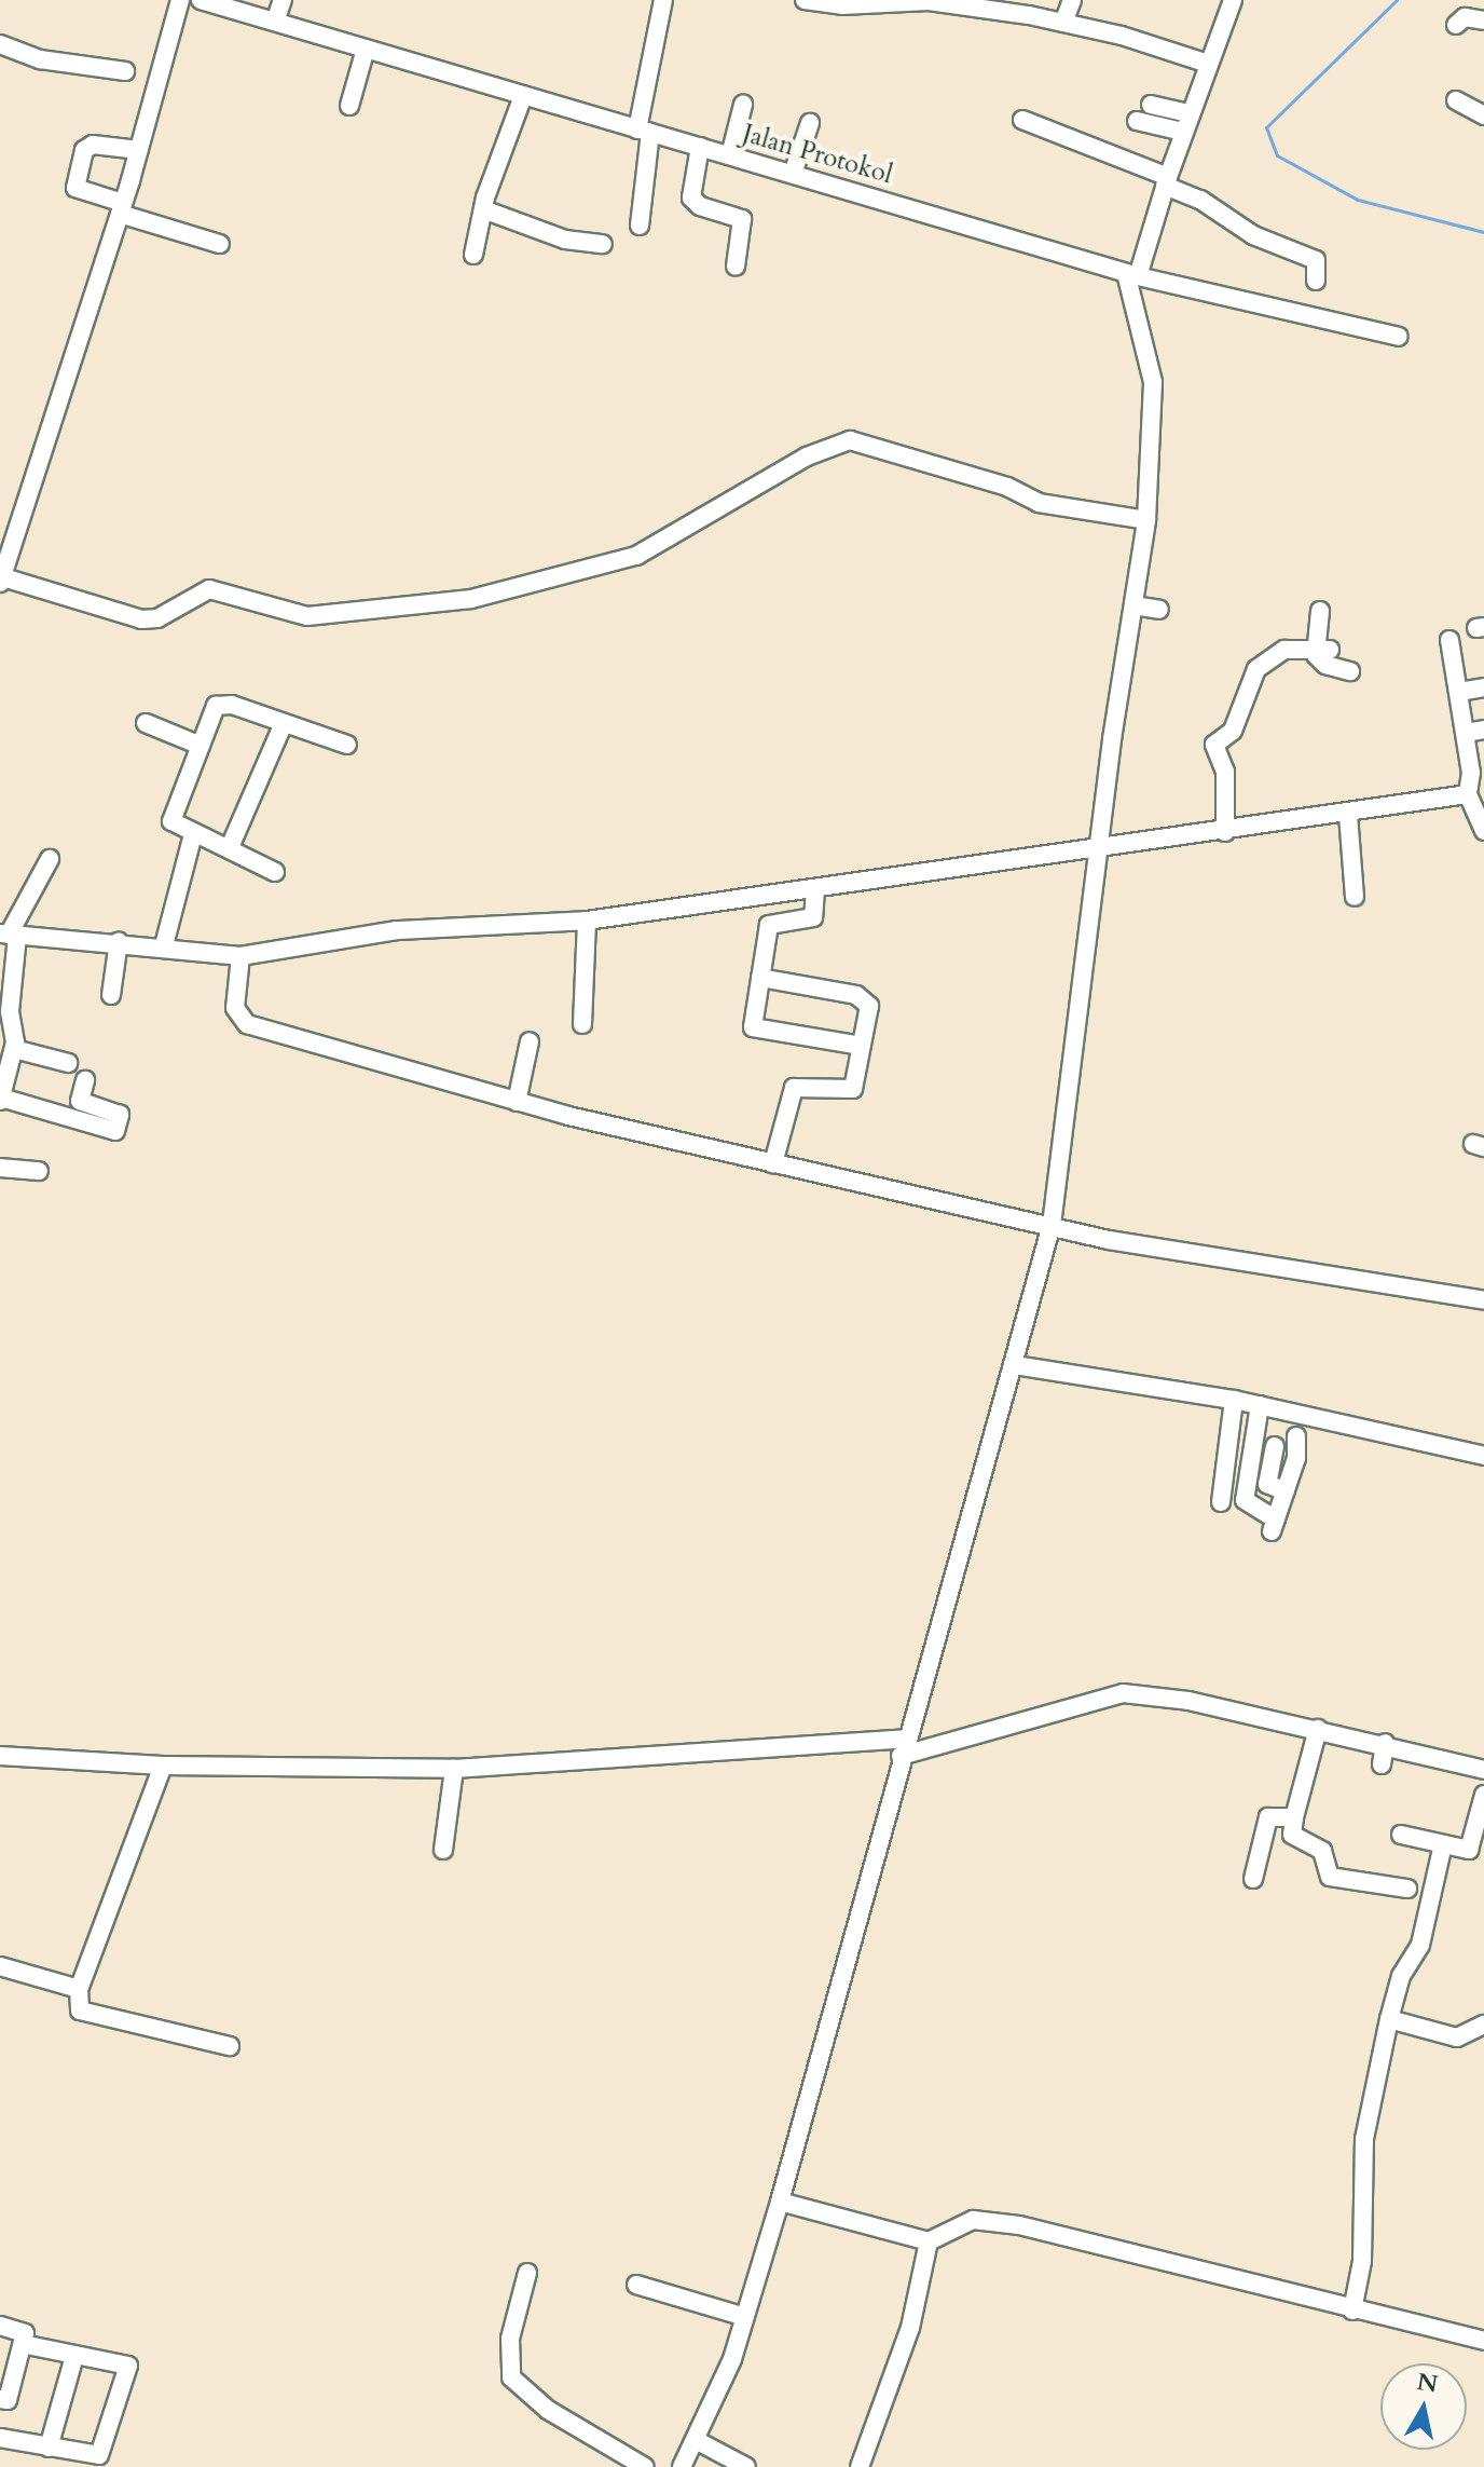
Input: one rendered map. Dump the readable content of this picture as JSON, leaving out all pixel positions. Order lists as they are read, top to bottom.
{
  "streets": {
    "street": ["Jalan Protokol"]
  },
  "north": "top"
}
